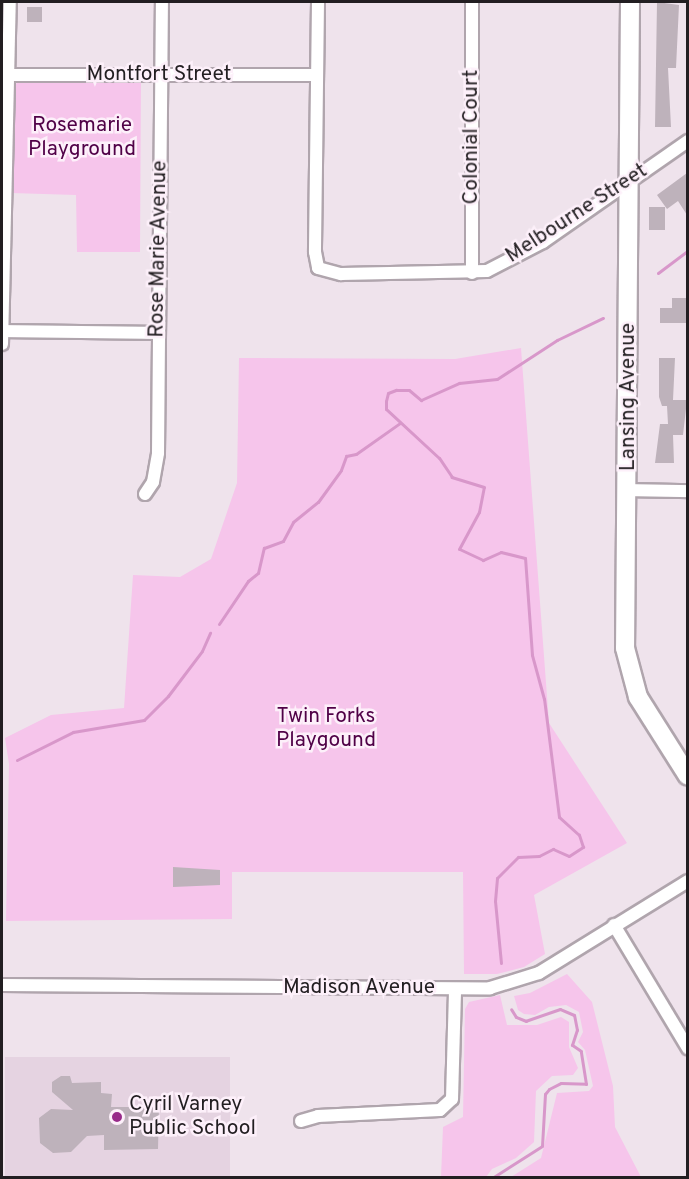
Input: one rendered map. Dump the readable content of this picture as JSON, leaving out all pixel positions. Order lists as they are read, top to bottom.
{
  "streets": {
    "street": [
      "Montfort Street",
      "Colonial Court",
      "Melbourne Street",
      "Rose Marie Avenue",
      "Lansing Avenue",
      "Madison Avenue"
    ]
  },
  "crossings": [
    ["Montfort Street", "Melbourne Street"],
    ["Montfort Street", "Rose Marie Avenue"],
    ["Colonial Court", "Melbourne Street"],
    ["Melbourne Street", "Lansing Avenue"]
  ],
  "parks": ["Rosemarie Playground", "Twin Forks Playgound"],
  "places": ["Cyril Varney Public School"]
}
